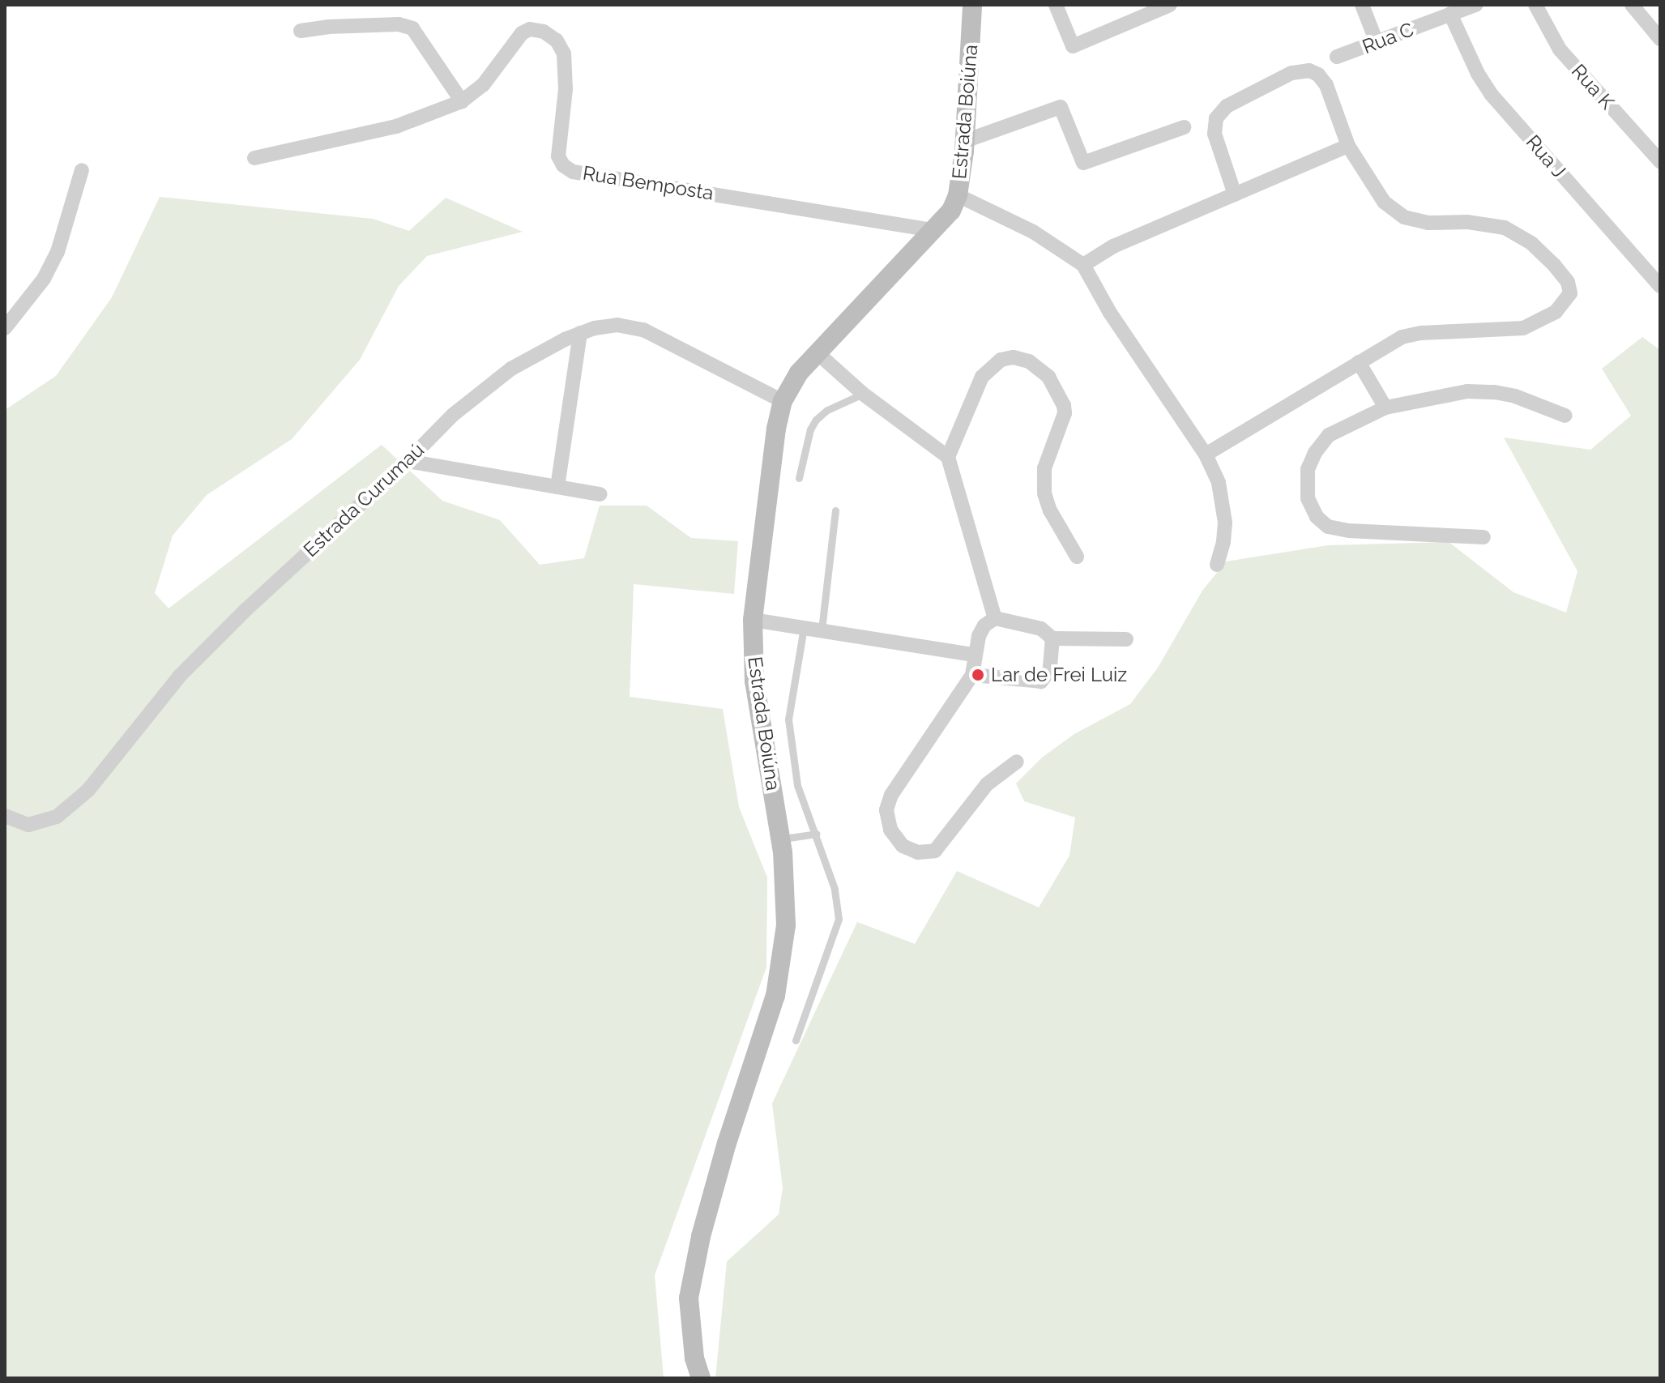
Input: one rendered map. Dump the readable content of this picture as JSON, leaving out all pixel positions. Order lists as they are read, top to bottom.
{
  "streets": {
    "street": [
      "Rua C",
      "Rua K",
      "Estrada Boiúna",
      "Rua J",
      "Rua Bemposta",
      "Estrada Curumaú"
    ]
  },
  "crossings": [
    ["Rua C", "Rua J"],
    ["Estrada Boiúna", "Rua Bemposta"],
    ["Estrada Boiúna", "Estrada Curumaú"]
  ],
  "places": ["Lar de Frei Luiz"]
}
